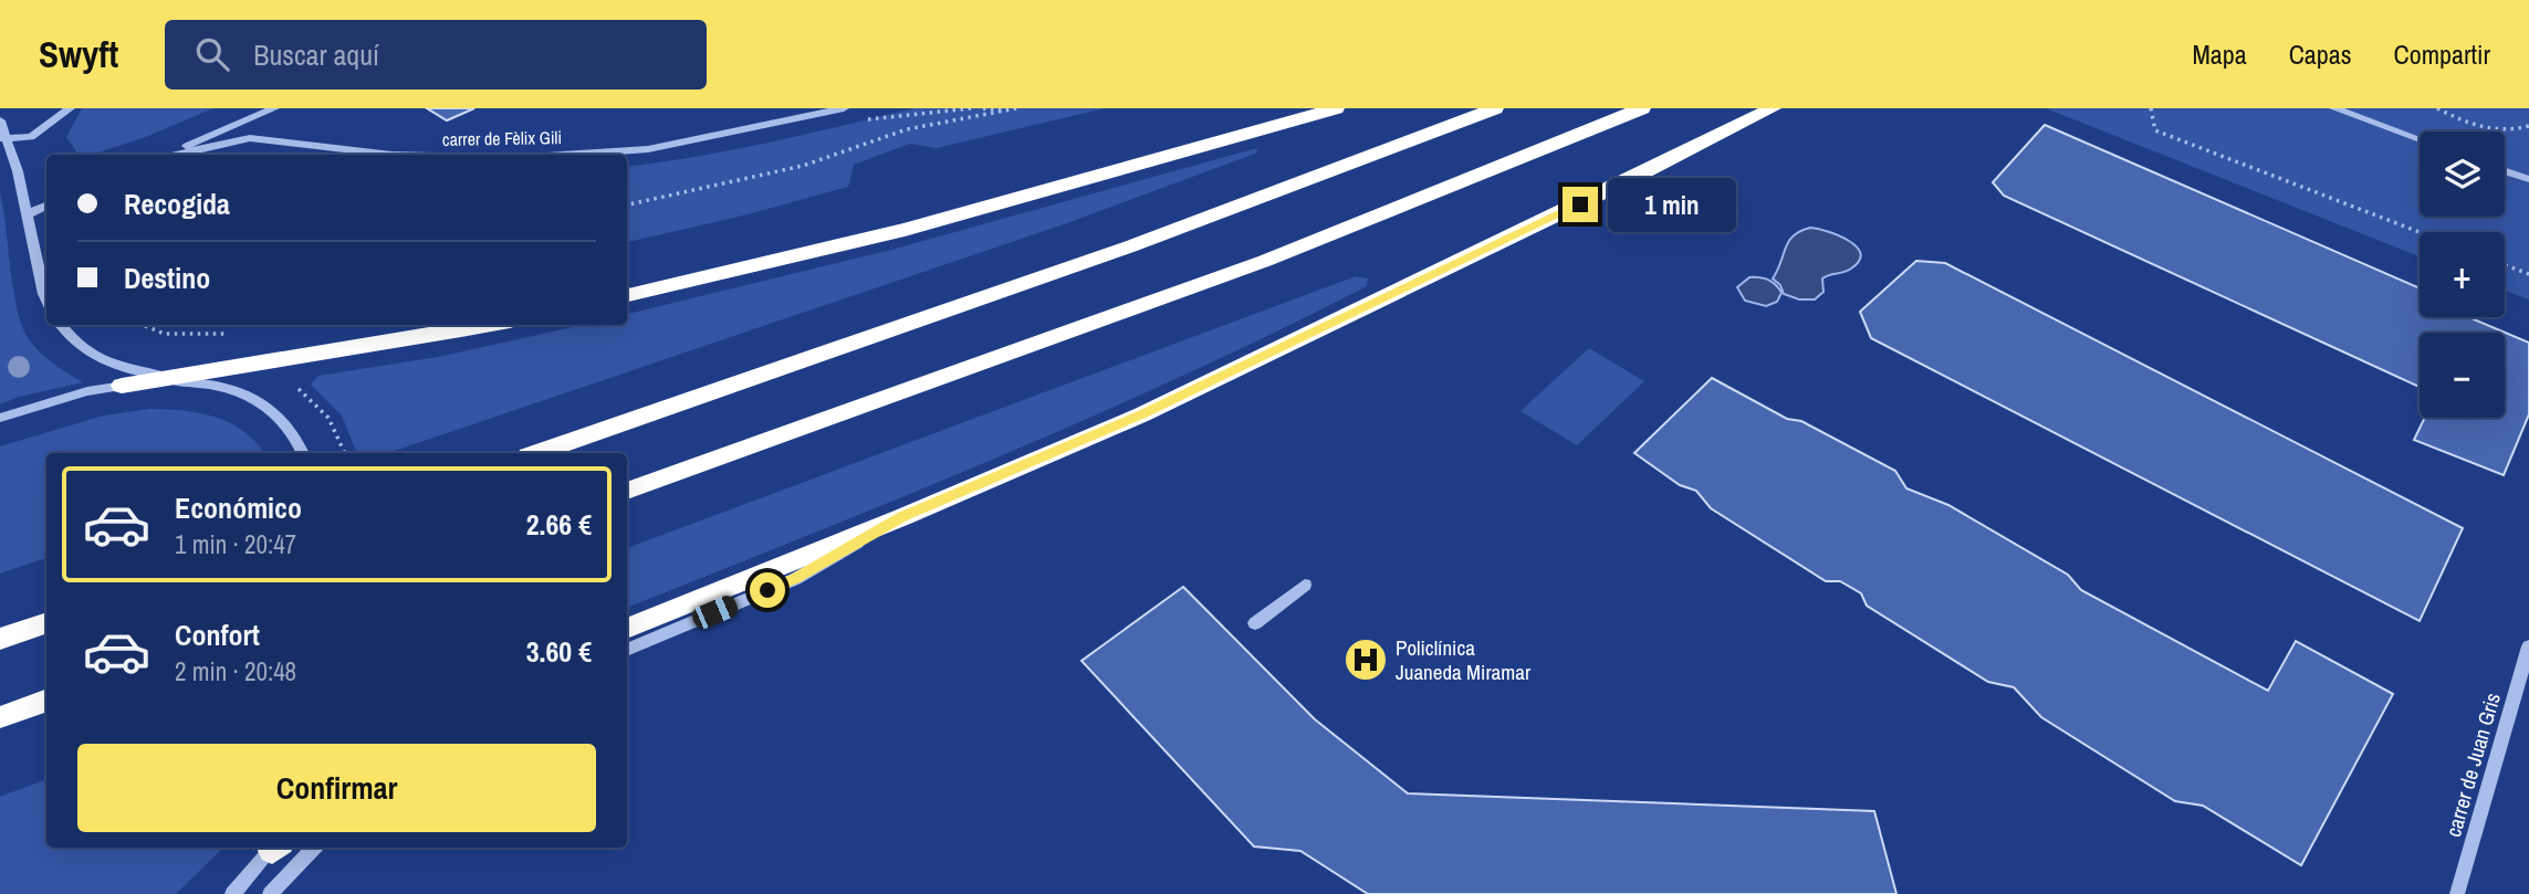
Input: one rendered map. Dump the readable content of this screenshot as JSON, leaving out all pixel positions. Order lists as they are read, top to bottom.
{
  "streets": {
    "street": ["carrer de Fèlix Gili", "carrer de Juan Gris"]
  },
  "places": {
    "hospital": ["Policlínica Juaneda Miramar"]
  },
  "page": {
    "header": "Swyft",
    "search": "Buscar aquí",
    "nav": ["Mapa", "Capas", "Compartir"],
    "map_buttons": ["+", "−"],
    "banner": ["Recogida", "Destino"],
    "bubble": "1 min",
    "list": [
      {
        "name": "Económico",
        "note": "1 min · 20:47",
        "value": "2.66 €"
      },
      {
        "name": "Confort",
        "note": "2 min · 20:48",
        "value": "3.60 €"
      }
    ],
    "buttons": "Confirmar"
  }
}
